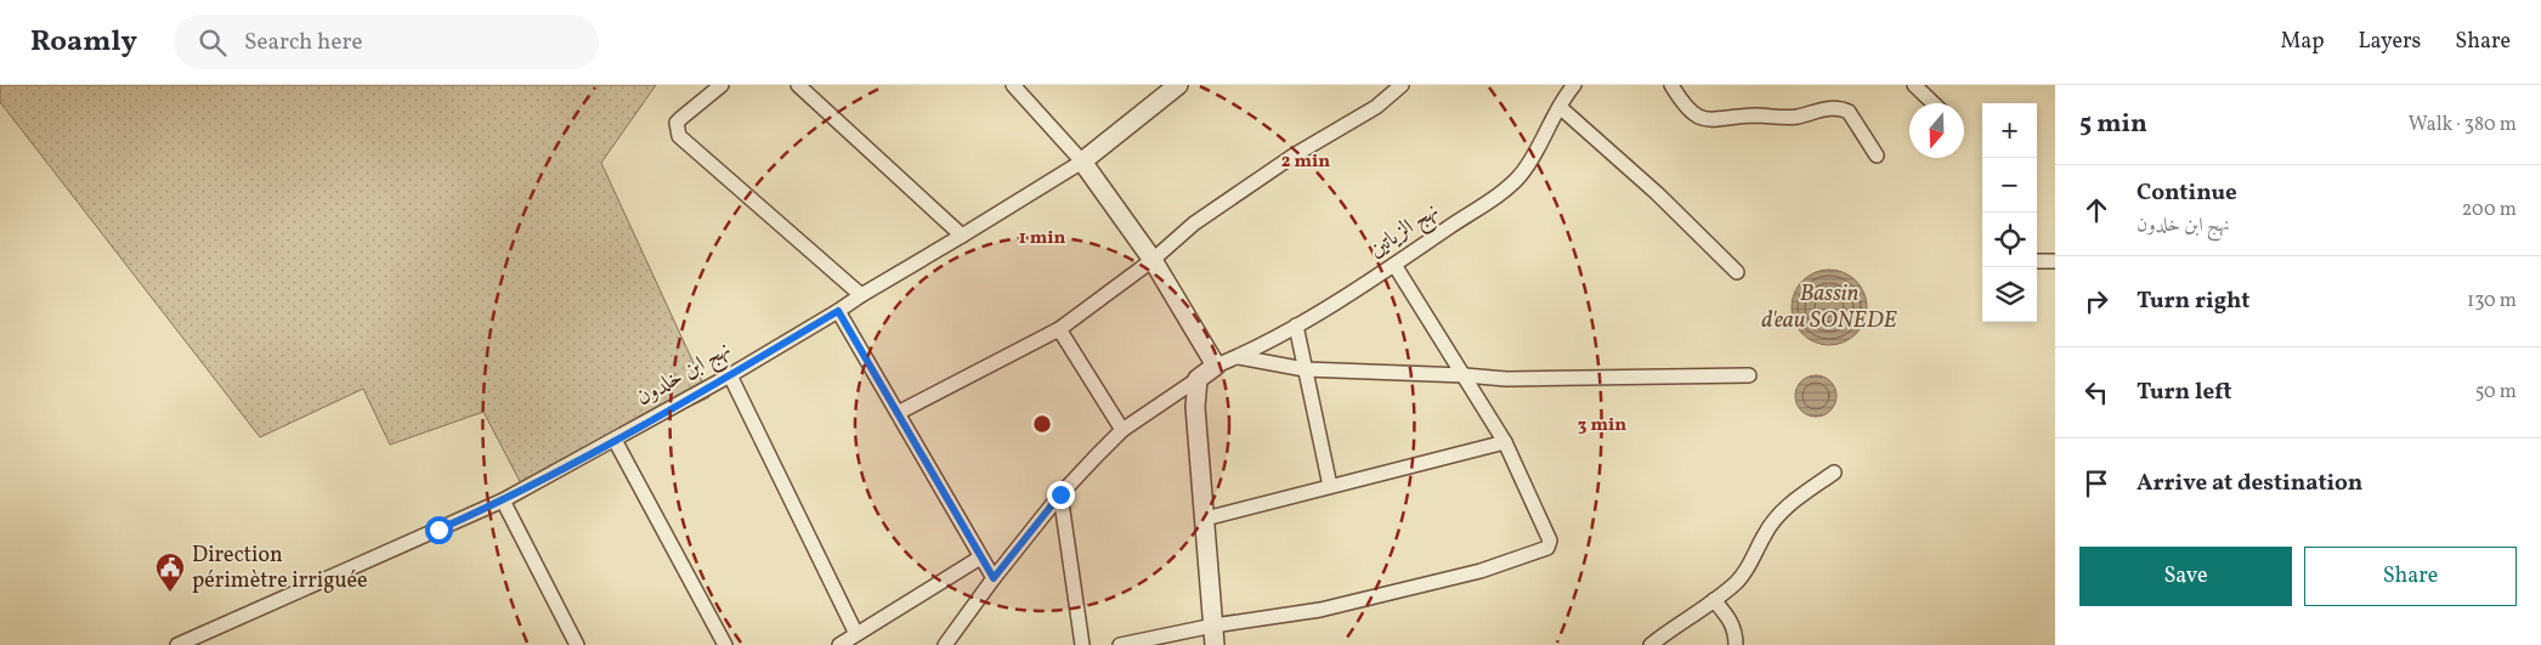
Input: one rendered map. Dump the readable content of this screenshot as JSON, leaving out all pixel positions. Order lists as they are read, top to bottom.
{
  "streets": {
    "street": ["نهج الزياتين", "نهج ابن خلدون"]
  },
  "water": ["Bassin d'eau SONEDE"],
  "places": {
    "public building": ["Direction périmètre irriguée"]
  },
  "north": "bottom",
  "page": {
    "header": "Roamly",
    "search": "Search here",
    "nav": ["Map", "Layers", "Share"],
    "heading": ["5 min", "Walk · 380 m"],
    "map_buttons": ["+", "−"],
    "list": [
      ["Continue", "نهج ابن خلدون", "200 m"],
      ["Turn right", "130 m"],
      ["Turn left", "50 m"],
      "Arrive at destination"
    ],
    "buttons": ["Save", "Share"]
  },
  "rings": ["2 min", "1 min", "3 min"]
}
